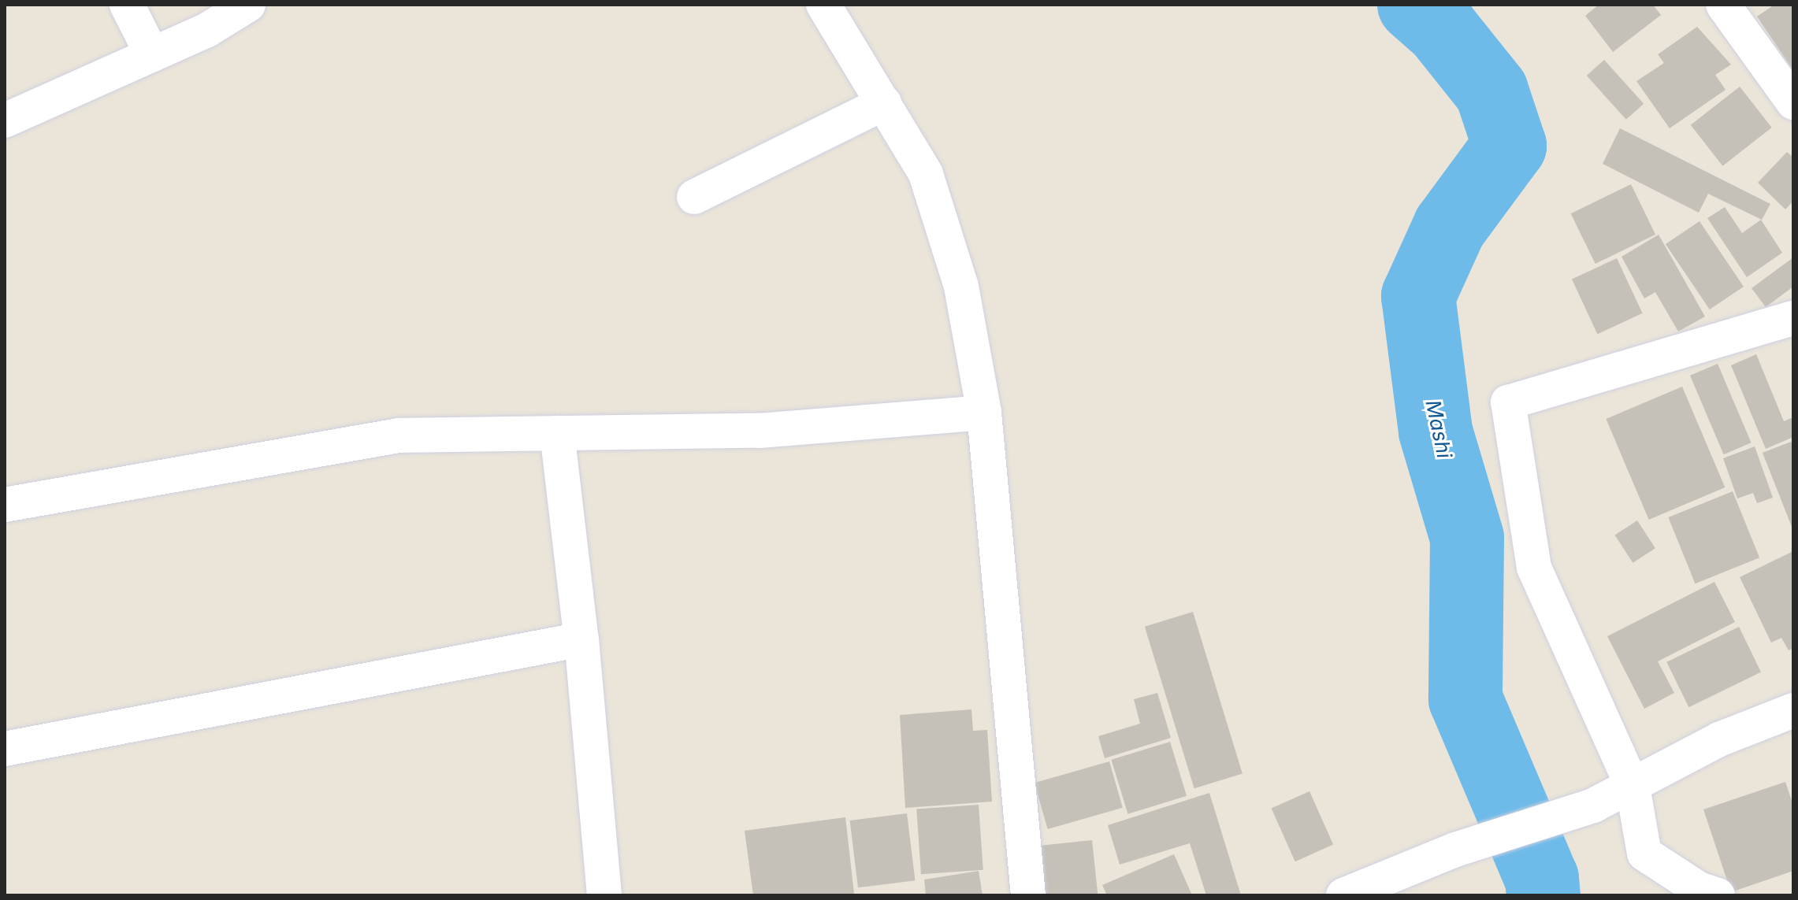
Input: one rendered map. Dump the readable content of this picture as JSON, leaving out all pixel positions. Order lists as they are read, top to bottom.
{
  "water": ["Mashi"]
}
